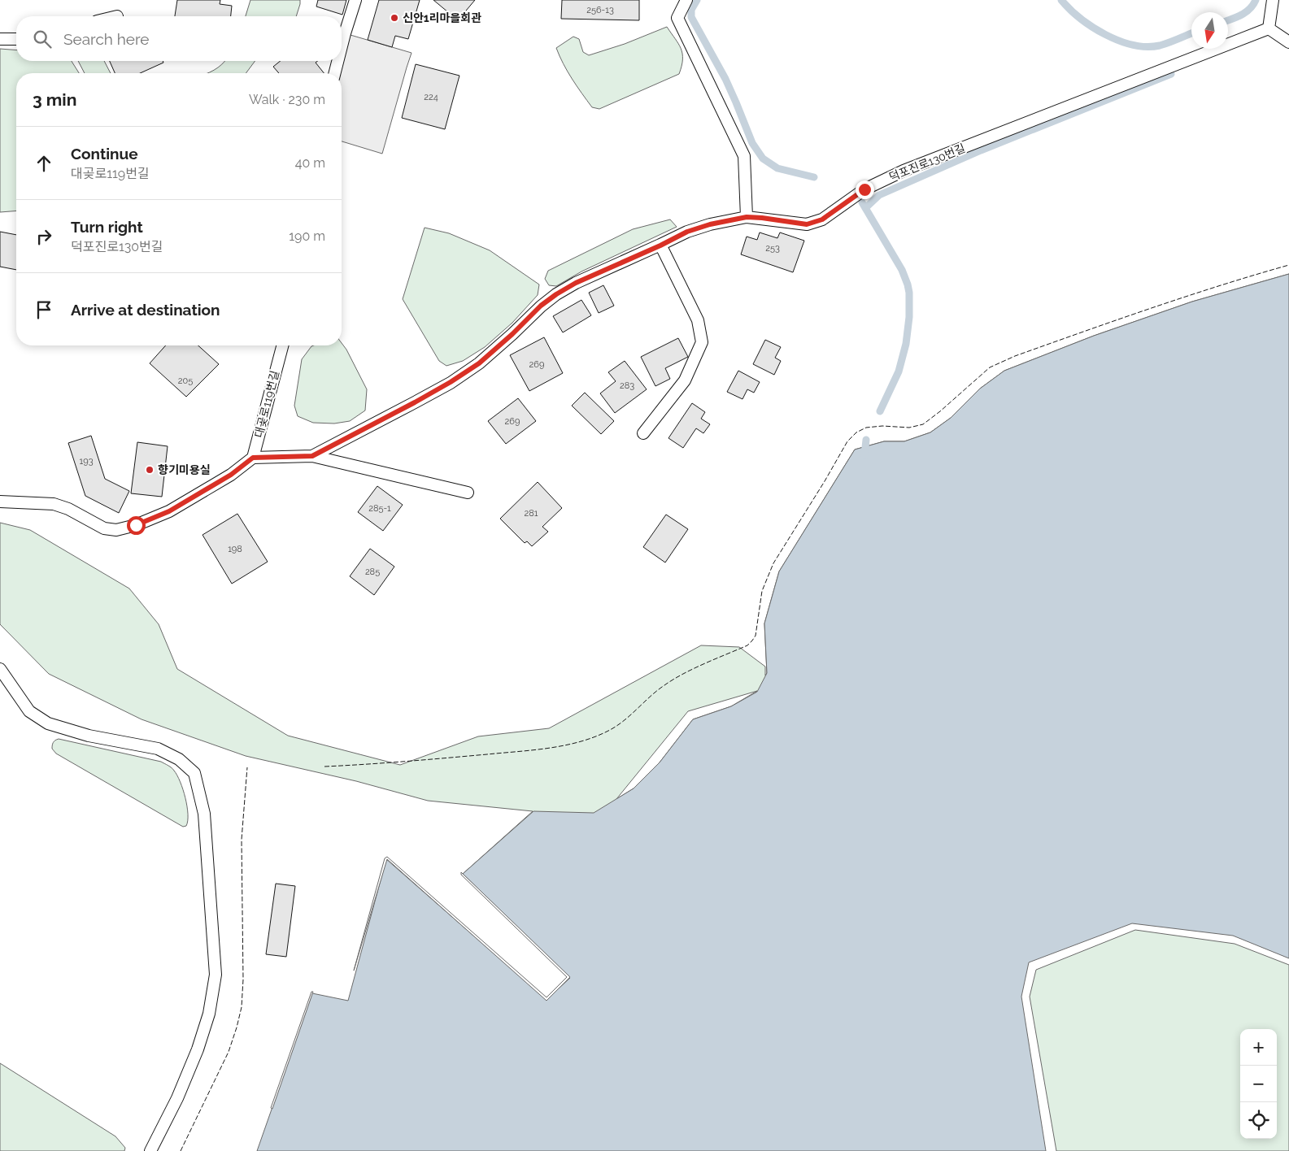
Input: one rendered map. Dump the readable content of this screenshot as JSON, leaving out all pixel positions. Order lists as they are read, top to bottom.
{
  "streets": {
    "lane": ["덕포진로130번길", "대곶로119번길"]
  },
  "crossings": [
    ["덕포진로130번길", "대곶로119번길"]
  ],
  "places": ["신안1리마을회관", "향기미용실"],
  "house_numbers": [
    "256-13",
    "224",
    "253",
    "269",
    "205",
    "283",
    "269",
    "193",
    "285-1",
    "281",
    "198",
    "285"
  ],
  "north": "bottom",
  "page": {
    "search": "Search here",
    "heading": ["3 min", "Walk · 230 m"],
    "list": [
      ["Continue", "대곶로119번길", "40 m"],
      ["Turn right", "덕포진로130번길", "190 m"],
      "Arrive at destination"
    ],
    "map_buttons": ["+", "−"]
  }
}
